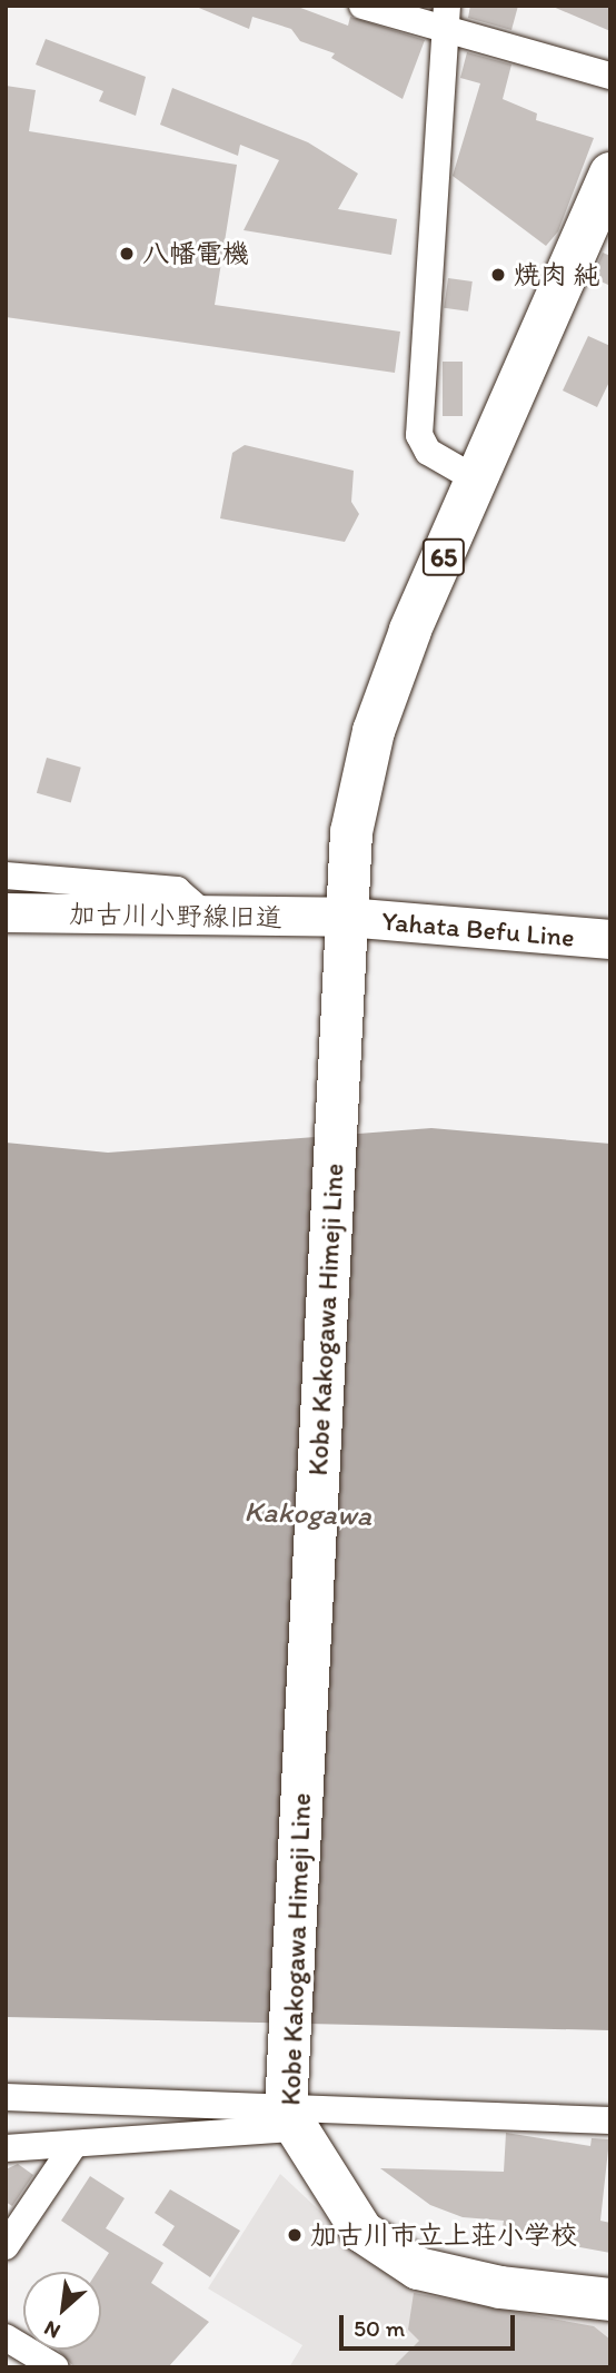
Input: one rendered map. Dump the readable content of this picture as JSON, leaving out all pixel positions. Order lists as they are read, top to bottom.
{
  "streets": {
    "main road": ["65", "Kobe Kakogawa Himeji Line"],
    "street": ["加古川小野線旧道", "Yahata Befu Line"]
  },
  "crossings": [
    ["加古川小野線旧道", "Yahata Befu Line"],
    ["加古川小野線旧道", "Kobe Kakogawa Himeji Line"],
    ["Yahata Befu Line", "Kobe Kakogawa Himeji Line"]
  ],
  "water": ["Kakogawa"],
  "places": ["八幡電機", "焼肉 純", "加古川市立上荘小学校"],
  "scale_bar": "50 m",
  "north": "bottom left"
}
